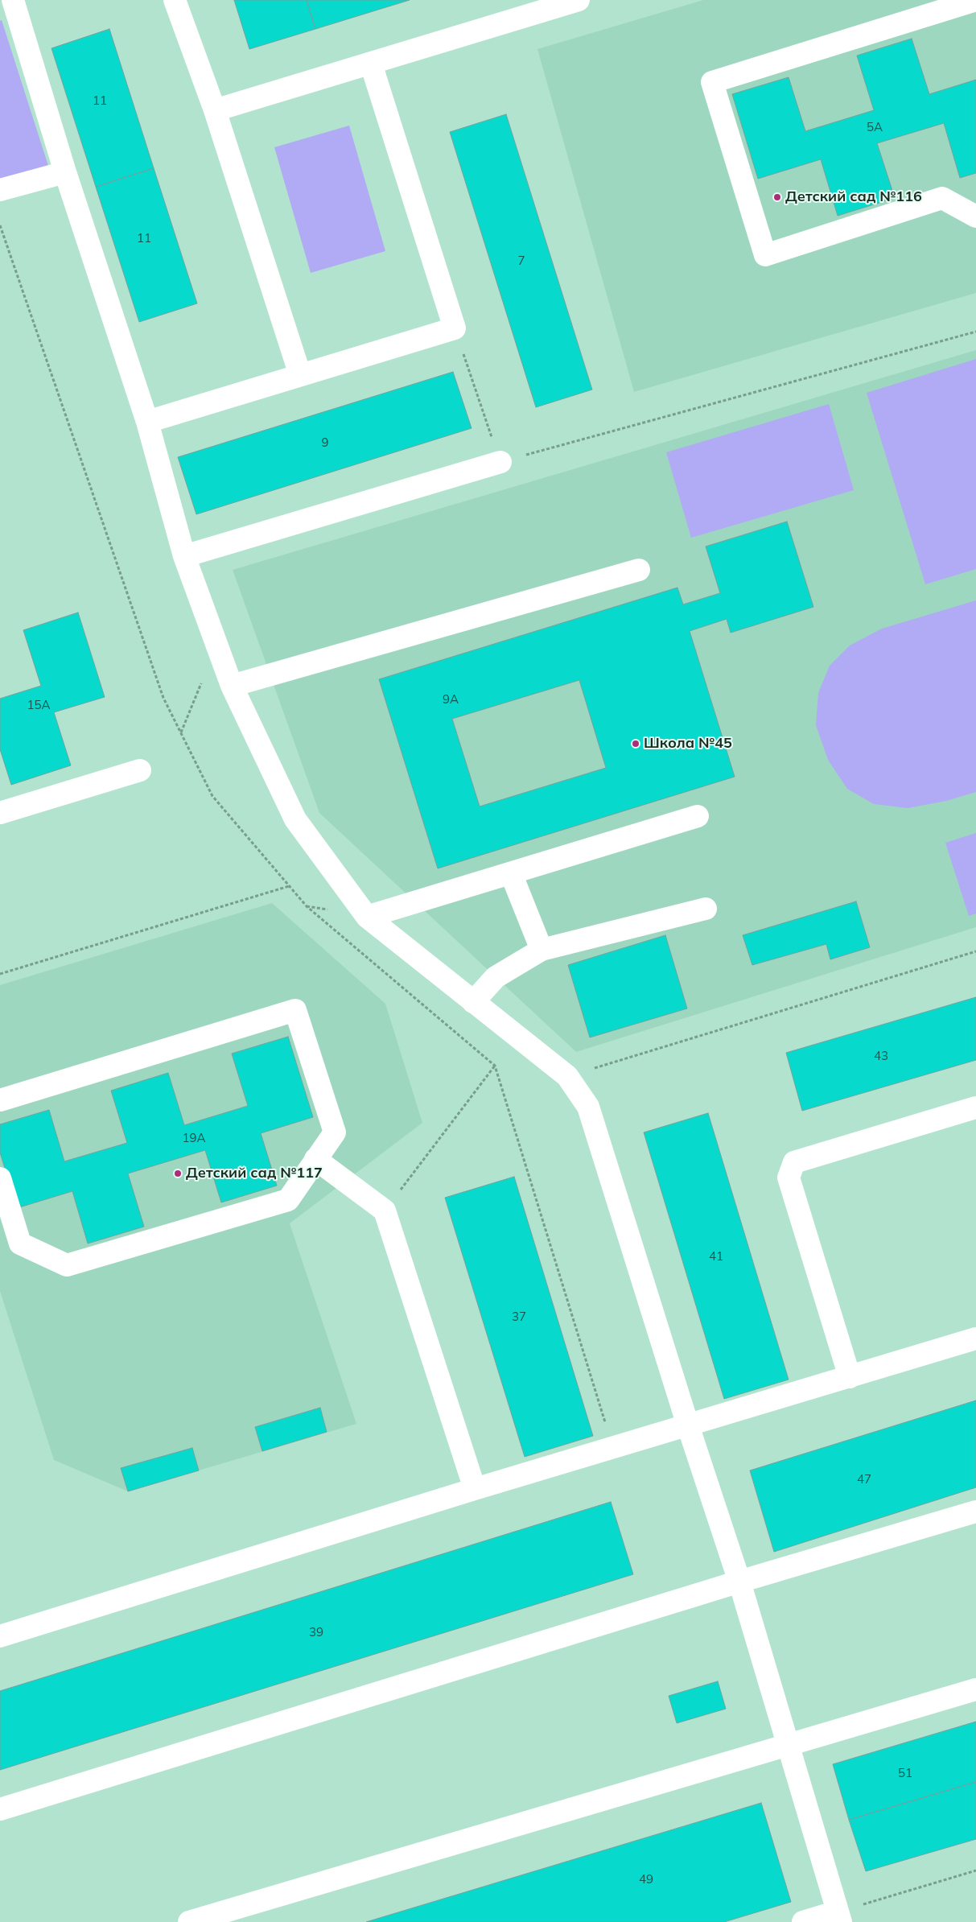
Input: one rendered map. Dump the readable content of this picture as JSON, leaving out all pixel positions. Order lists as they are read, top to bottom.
{
  "places": ["Детский сад №116", "Школа №45", "Детский сад №117"],
  "house_numbers": [
    "11",
    "5А",
    "11",
    "7",
    "9",
    "9А",
    "15А",
    "43",
    "19А",
    "41",
    "37",
    "47",
    "39",
    "51",
    "49"
  ]
}
